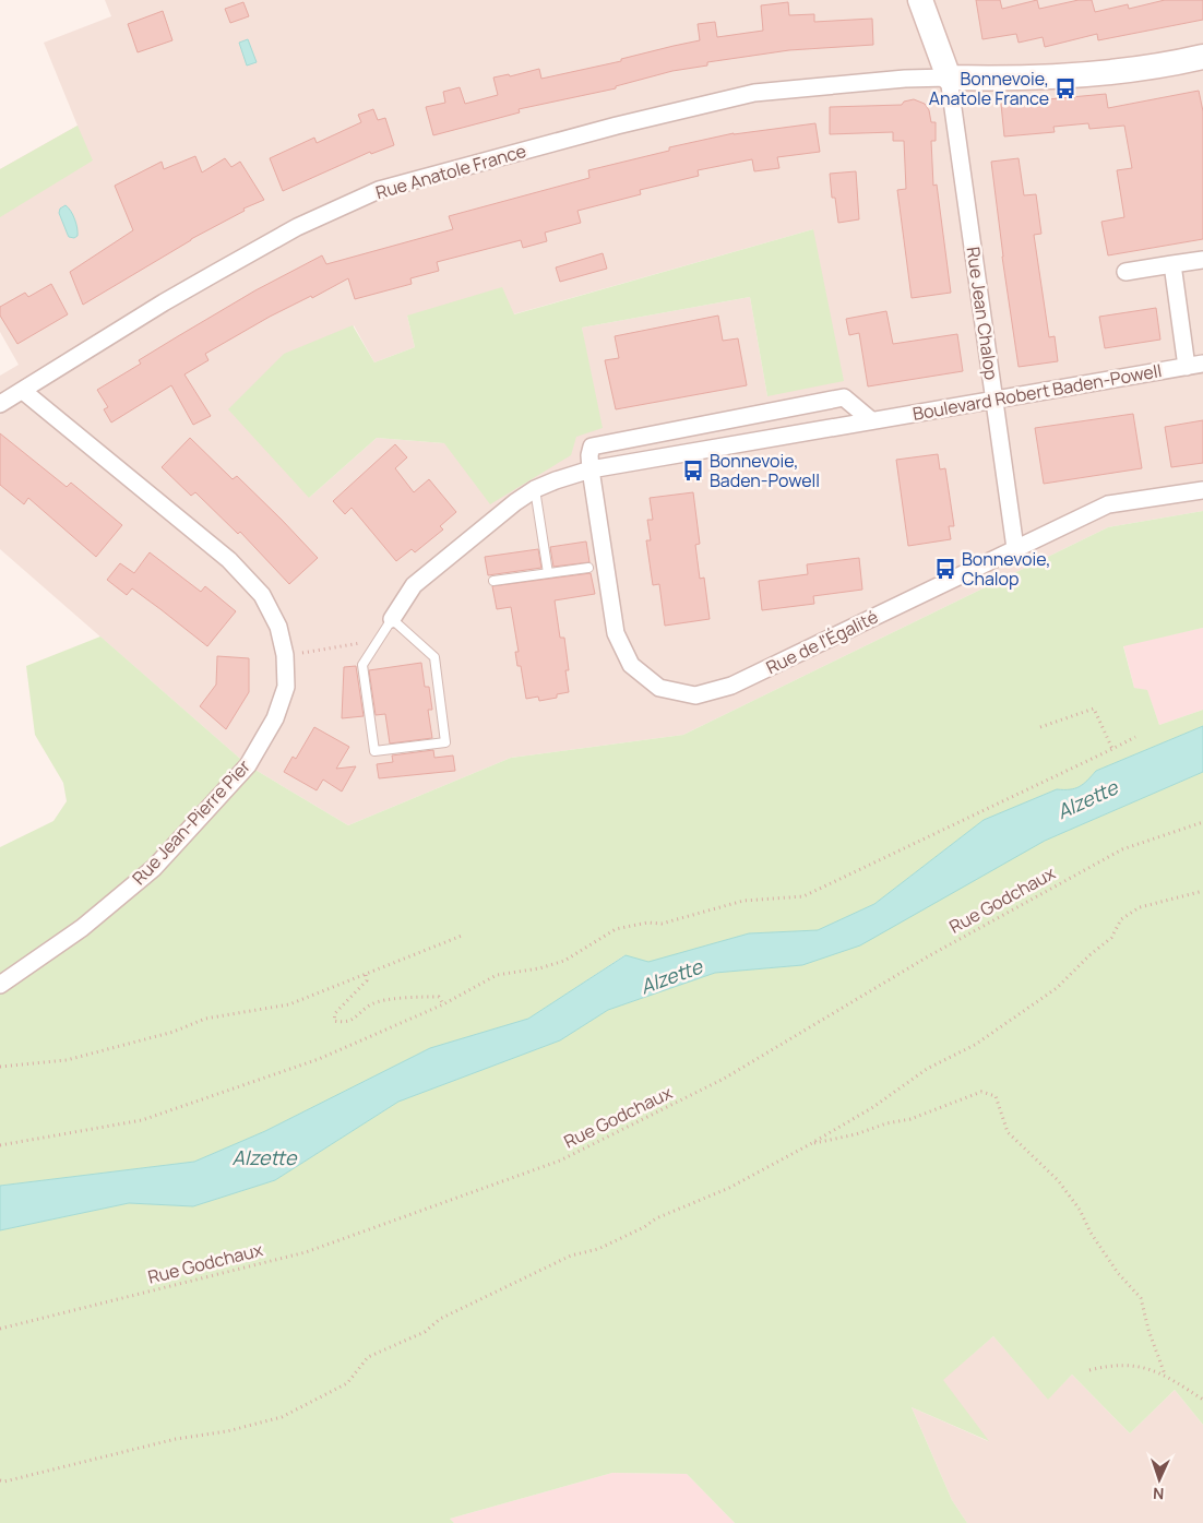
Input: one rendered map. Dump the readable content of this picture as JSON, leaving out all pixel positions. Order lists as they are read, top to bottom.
{
  "streets": {
    "street": [
      "Rue Anatole France",
      "Rue Jean Chalop",
      "Boulevard Robert Baden-Powell",
      "Rue de l'Égalité",
      "Rue Jean-Pierre Pier"
    ],
    "path": ["Rue Godchaux"]
  },
  "crossings": [
    ["Rue Anatole France", "Rue Jean Chalop"],
    ["Rue Anatole France", "Rue Jean-Pierre Pier"],
    ["Rue Jean Chalop", "Boulevard Robert Baden-Powell"],
    ["Rue Jean Chalop", "Rue de l'Égalité"],
    ["Boulevard Robert Baden-Powell", "Rue de l'Égalité"]
  ],
  "water": ["Alzette"],
  "places": {
    "bus stop": ["Bonnevoie, Anatole France", "Bonnevoie, Baden-Powell", "Bonnevoie, Chalop"]
  },
  "north": "bottom"
}
